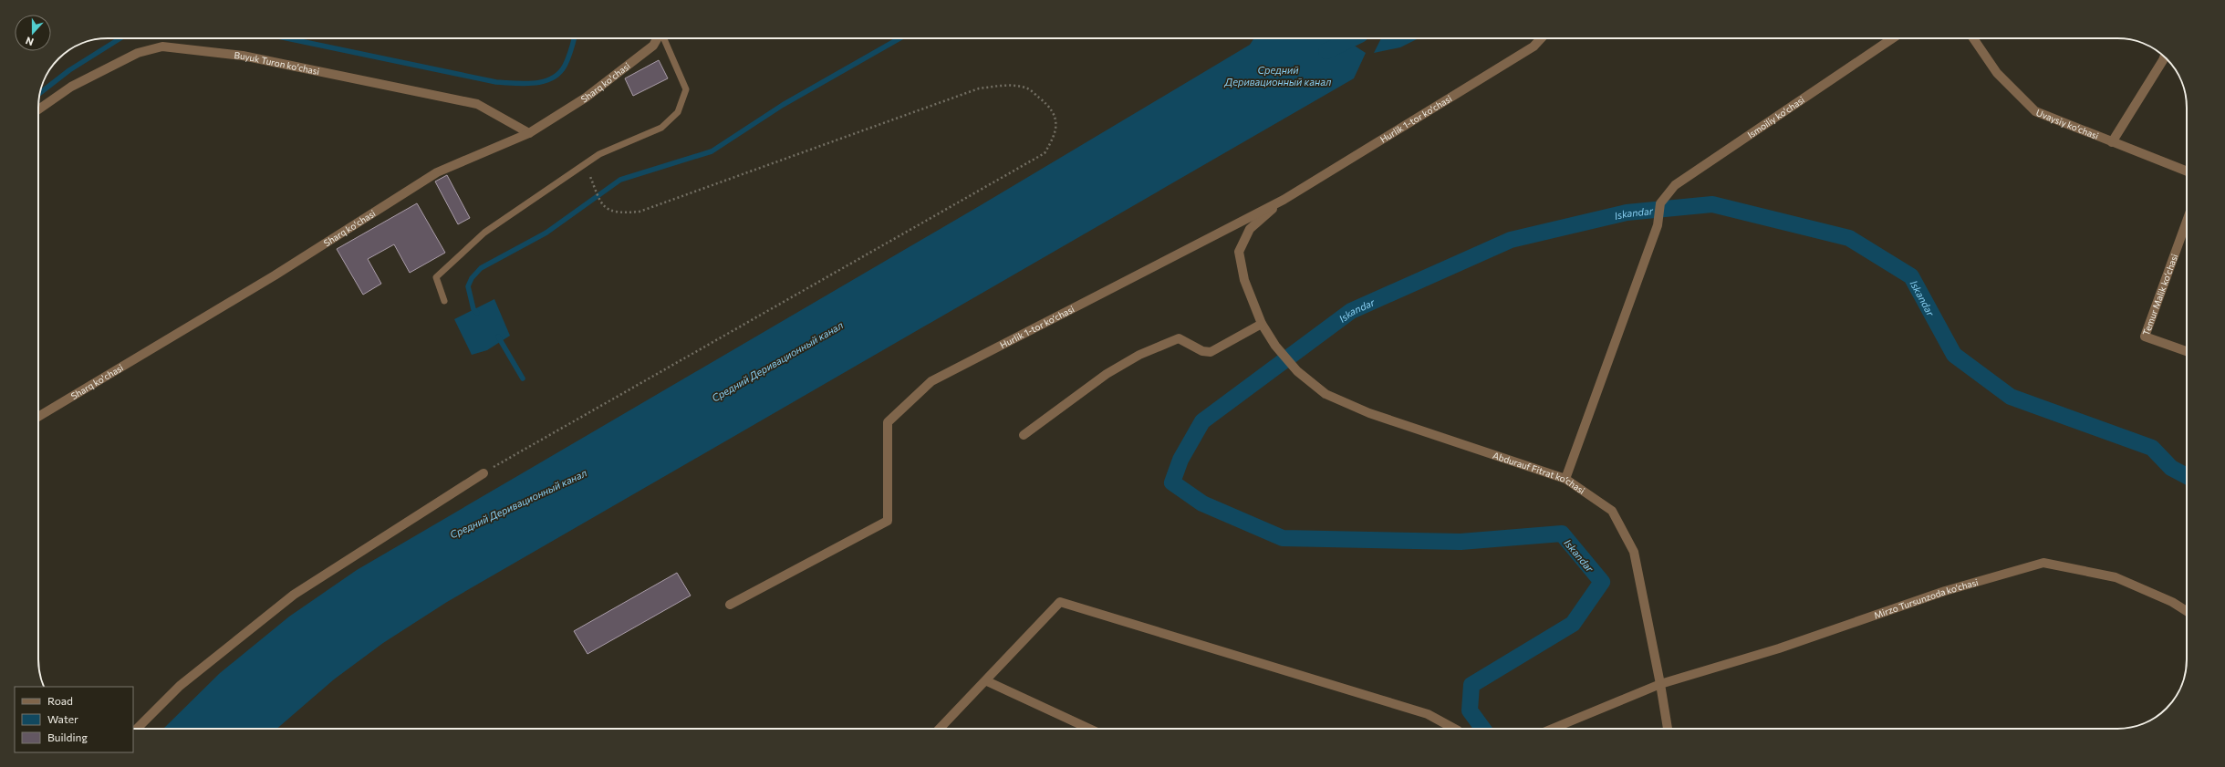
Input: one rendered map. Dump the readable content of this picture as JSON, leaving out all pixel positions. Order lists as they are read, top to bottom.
{
  "streets": {
    "street": [
      "Buyuk Turon ko'chasi",
      "Sharq ko'chasi",
      "Ismoiliy ko‘chasi",
      "Hurlik 1-tor ko‘chasi",
      "Uvaysiy ko‘chasi",
      "Temur Malik ko‘chasi",
      "Abdurauf Fitrat ko‘chasi",
      "Mirzo Tursunzoda ko‘chasi"
    ]
  },
  "crossings": [
    ["Buyuk Turon ko'chasi", "Sharq ko'chasi"],
    ["Ismoiliy ko‘chasi", "Abdurauf Fitrat ko‘chasi"],
    ["Hurlik 1-tor ko‘chasi", "Abdurauf Fitrat ko‘chasi"],
    ["Abdurauf Fitrat ko‘chasi", "Mirzo Tursunzoda ko‘chasi"]
  ],
  "water": ["Средний Деривационный канал", "Iskandar"],
  "legend": ["Road", "Water", "Building"],
  "north": "bottom"
}
